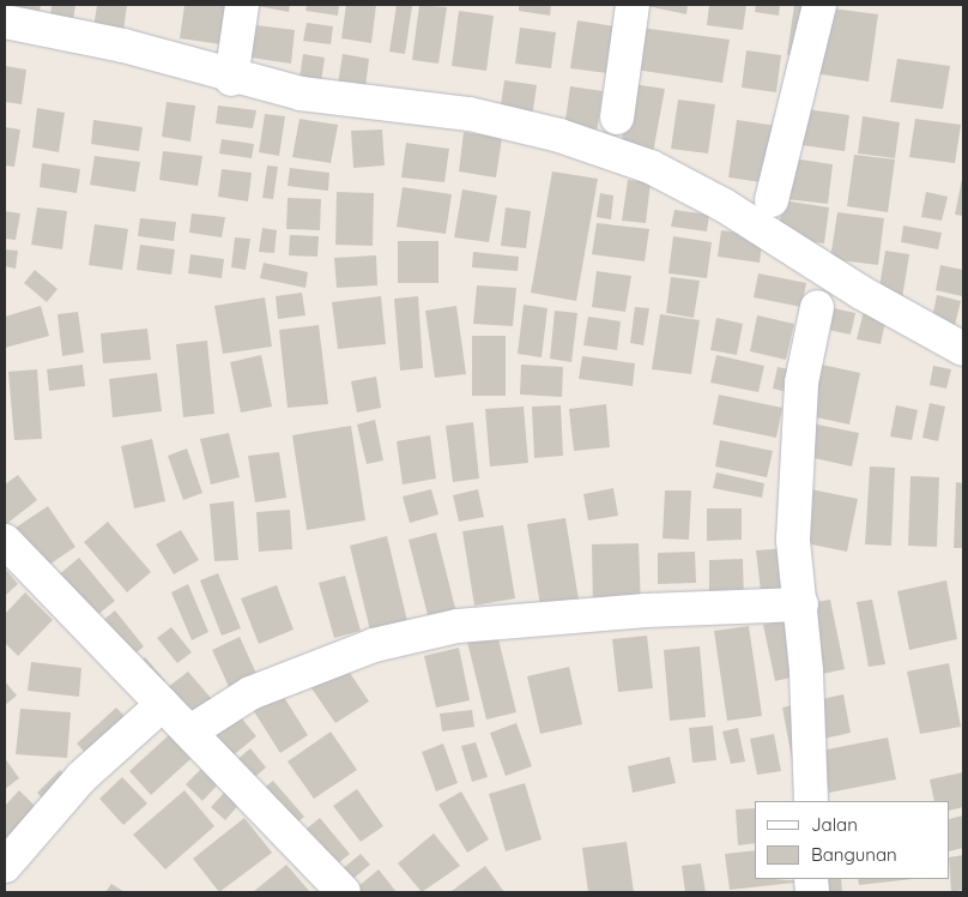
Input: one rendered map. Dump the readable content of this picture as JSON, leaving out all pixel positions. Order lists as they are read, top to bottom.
{
  "legend": ["Jalan", "Bangunan"]
}
